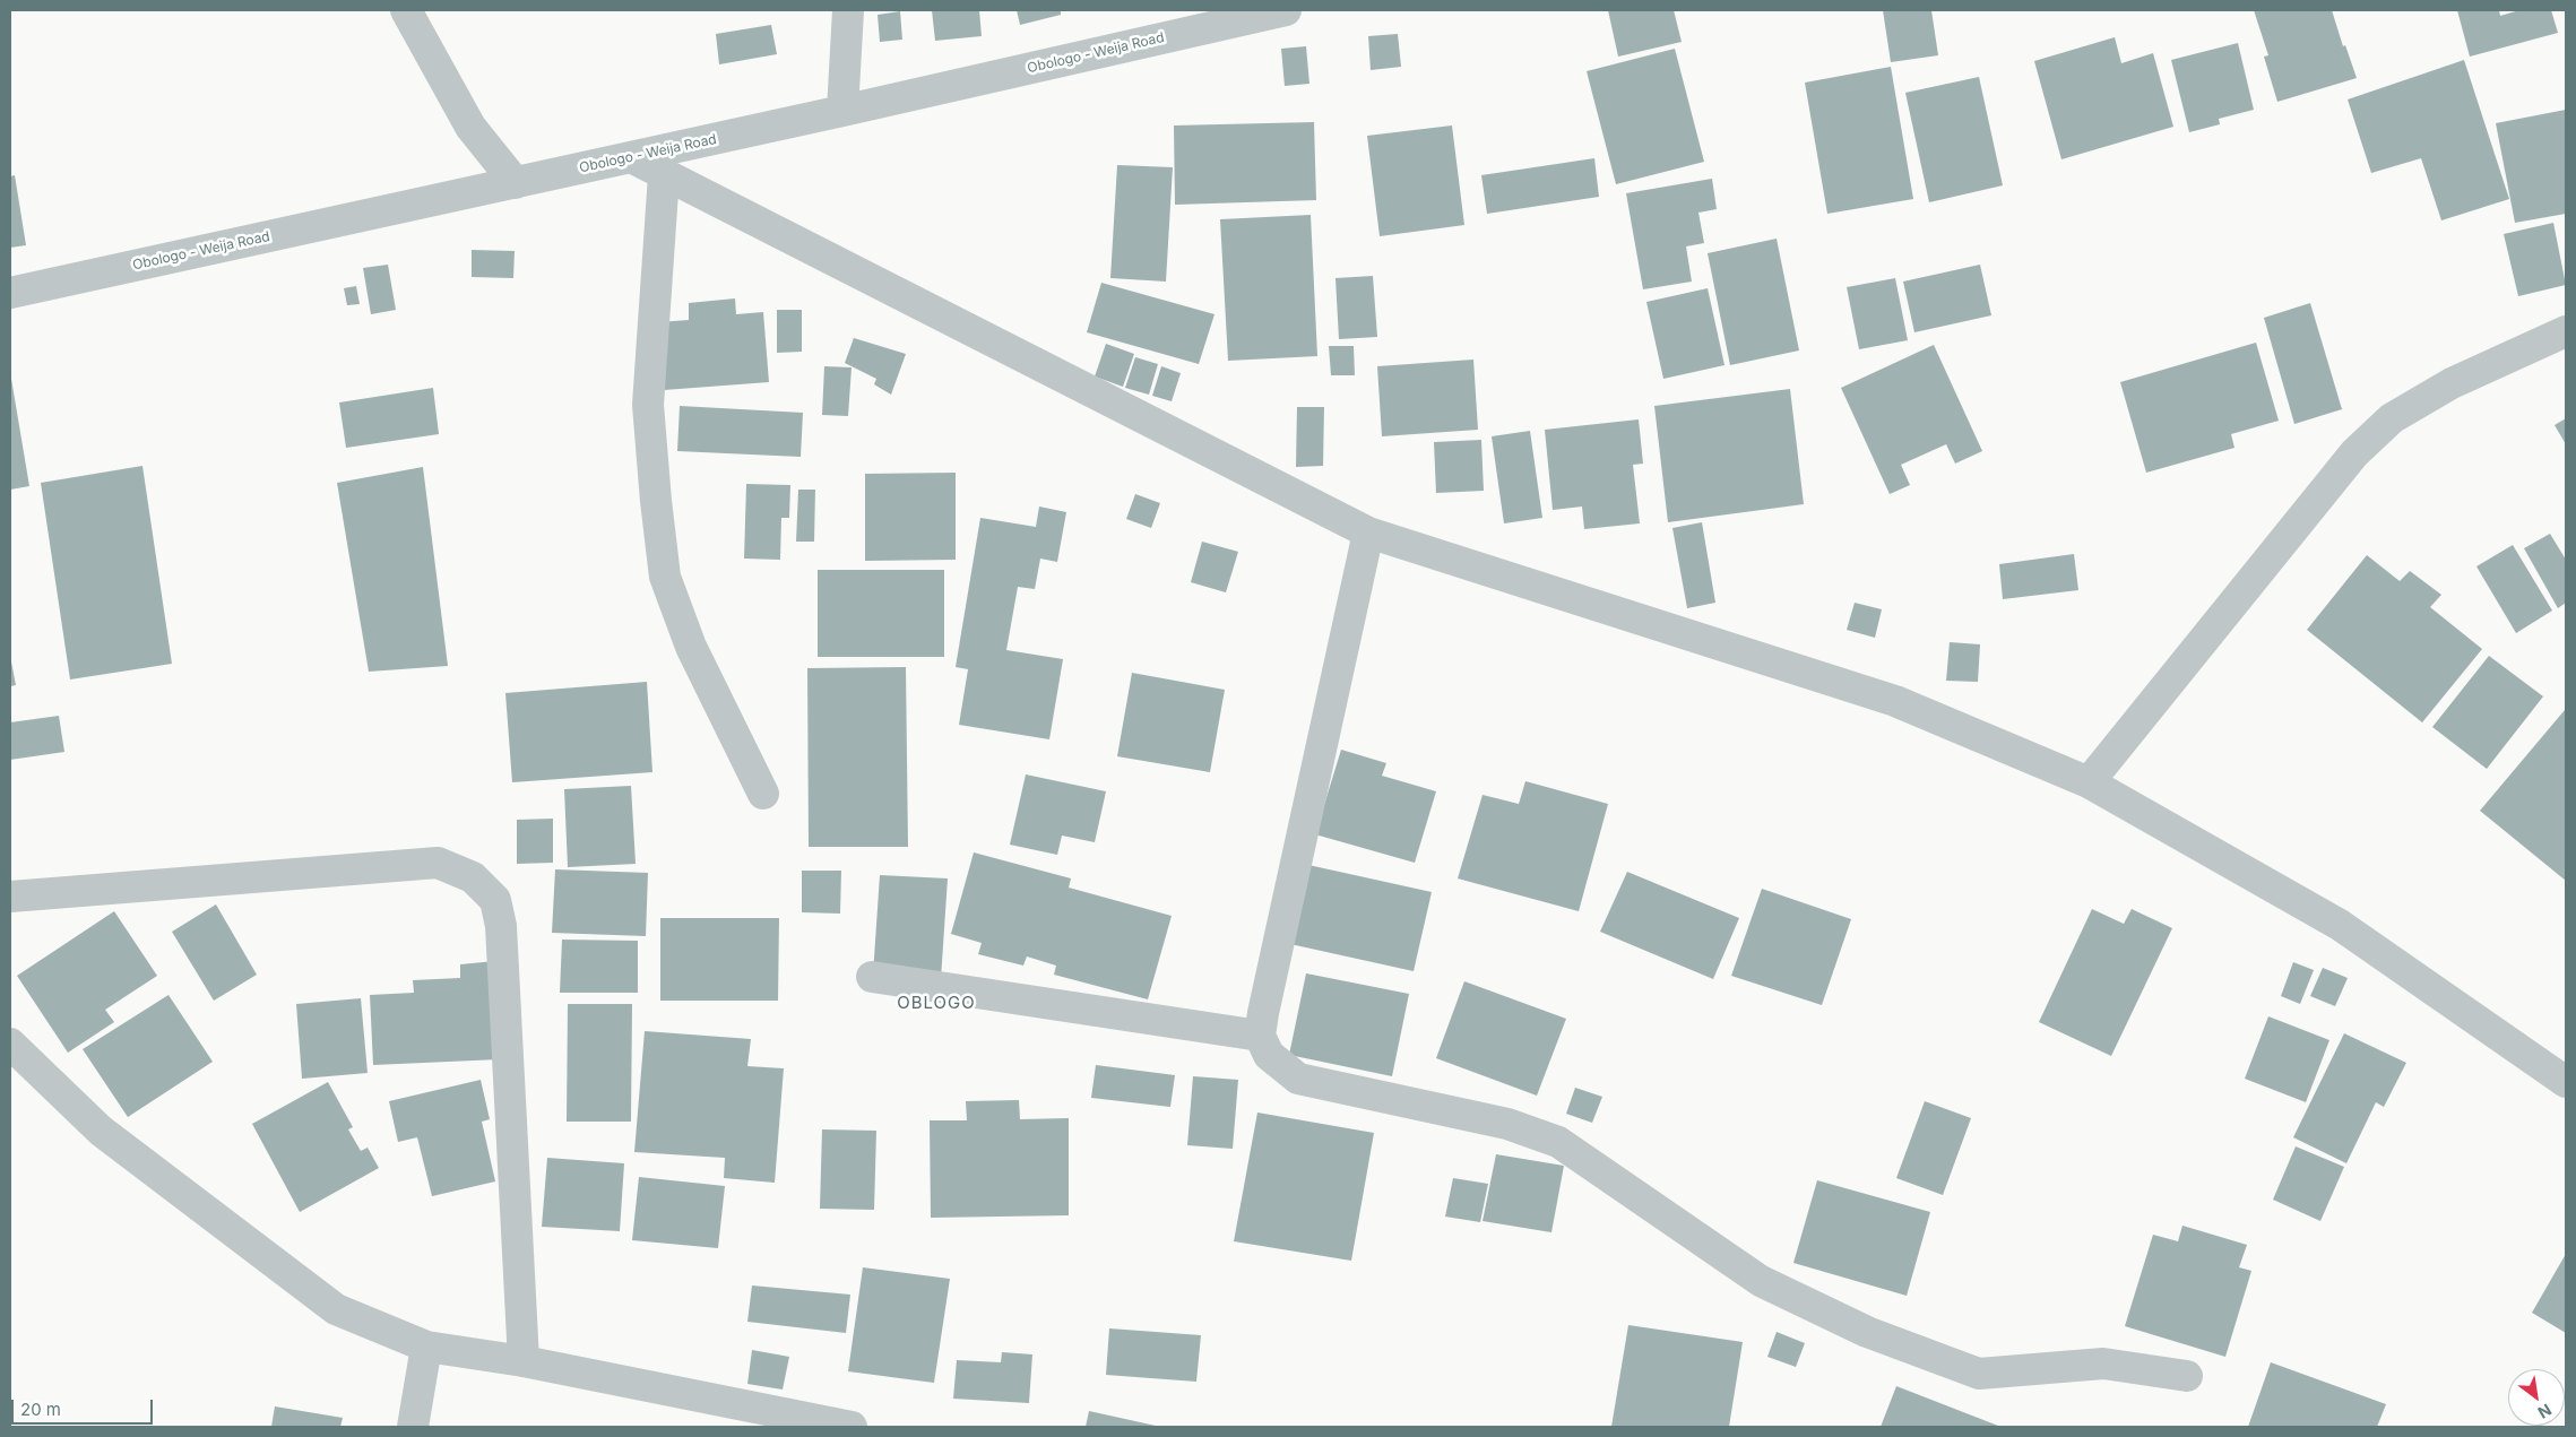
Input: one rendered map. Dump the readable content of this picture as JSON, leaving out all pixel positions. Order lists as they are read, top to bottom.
{
  "streets": {
    "street": ["Obologo - Weija Road"]
  },
  "districts": ["OBLOGO"],
  "scale_bar": "20 m",
  "north": "bottom right"
}
